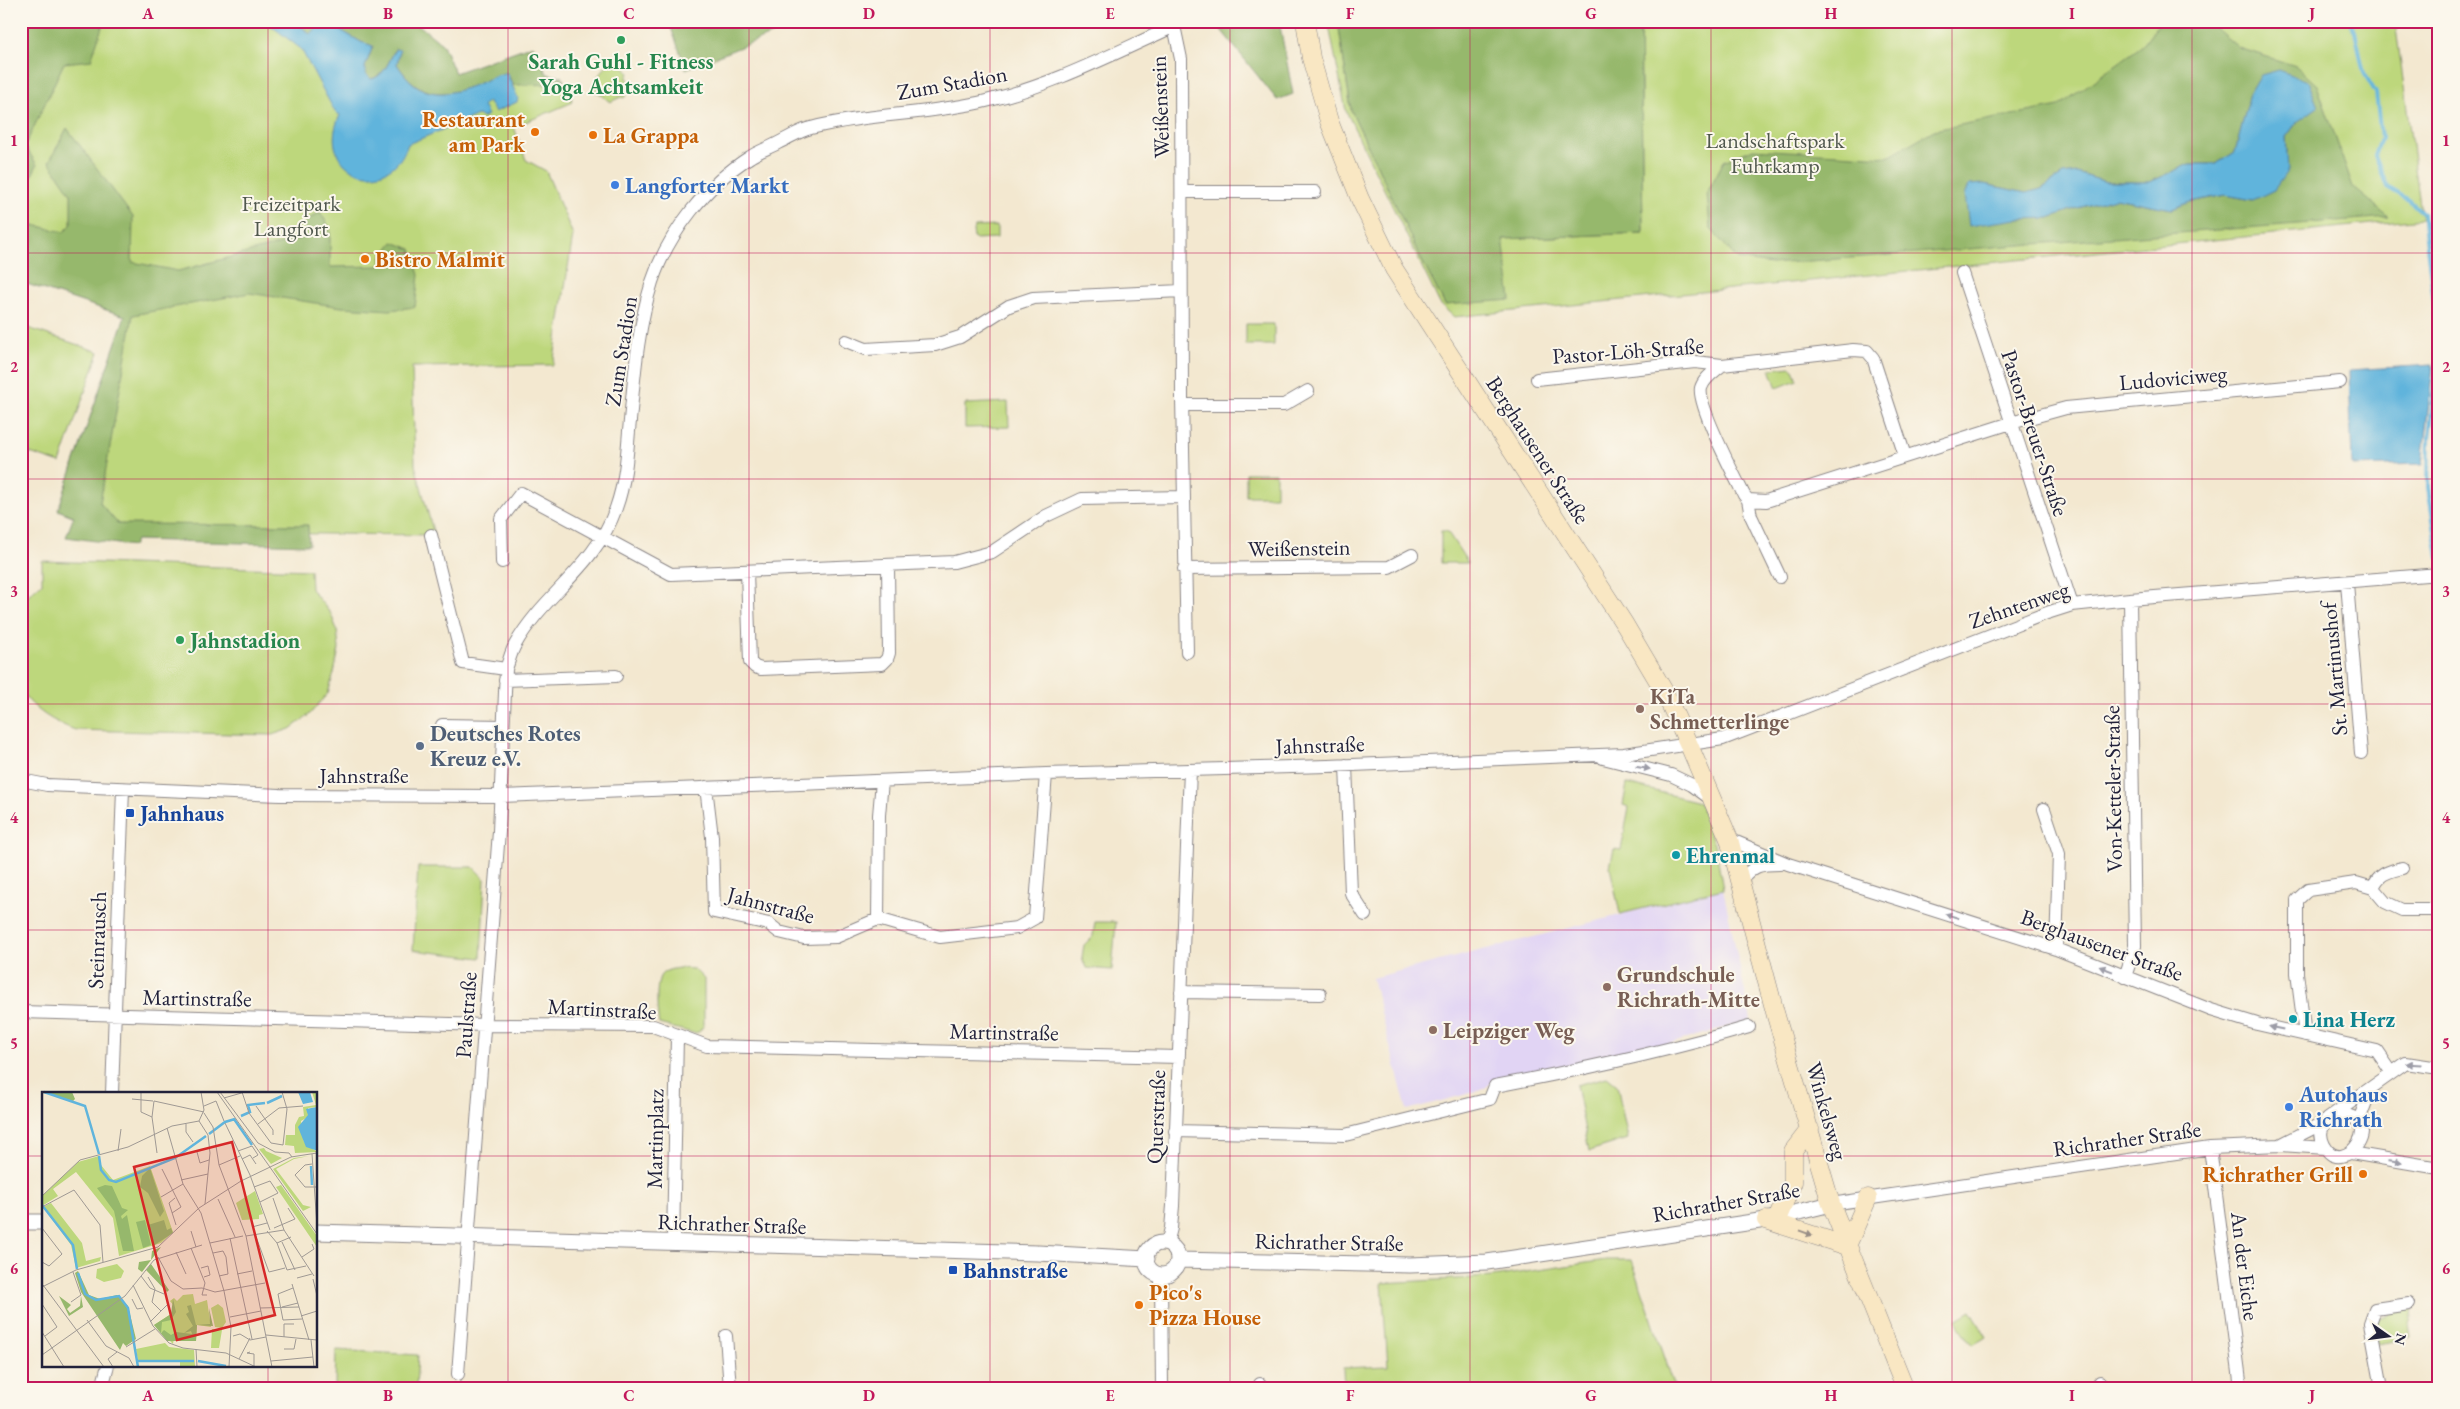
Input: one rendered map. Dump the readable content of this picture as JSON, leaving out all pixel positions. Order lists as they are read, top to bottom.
{
  "streets": {
    "main road": ["Berghausener Straße", "Winkelsweg"],
    "street": [
      "Zum Stadion",
      "Weißenstein",
      "Pastor-Löh-Straße",
      "Ludoviciweg",
      "Pastor-Breuer-Straße",
      "Zehntenweg",
      "St. Martinushof",
      "Jahnstraße",
      "Von-Ketteler-Straße",
      "Steinrausch",
      "Martinstraße",
      "Paulstraße",
      "Querstraße",
      "Martinplatz",
      "Richrather Straße",
      "An der Eiche"
    ]
  },
  "crossings": [
    ["Zum Stadion", "Weißenstein"],
    ["Zum Stadion", "Jahnstraße"],
    ["Zum Stadion", "Paulstraße"],
    ["Ludoviciweg", "Pastor-Breuer-Straße"],
    ["Pastor-Breuer-Straße", "Zehntenweg"],
    ["Berghausener Straße", "Zehntenweg"],
    ["Berghausener Straße", "Jahnstraße"],
    ["Berghausener Straße", "Von-Ketteler-Straße"],
    ["Berghausener Straße", "Winkelsweg"],
    ["Zehntenweg", "St. Martinushof"],
    ["Zehntenweg", "Jahnstraße"],
    ["Zehntenweg", "Von-Ketteler-Straße"],
    ["Jahnstraße", "Steinrausch"],
    ["Jahnstraße", "Paulstraße"],
    ["Jahnstraße", "Querstraße"],
    ["Steinrausch", "Martinstraße"],
    ["Martinstraße", "Paulstraße"],
    ["Martinstraße", "Querstraße"],
    ["Martinstraße", "Martinplatz"],
    ["Paulstraße", "Richrather Straße"],
    ["Winkelsweg", "Richrather Straße"],
    ["Querstraße", "Richrather Straße"],
    ["Martinplatz", "Richrather Straße"],
    ["Richrather Straße", "An der Eiche"]
  ],
  "parks": ["Landschaftspark Fuhrkamp", "Freizeitpark Langfort"],
  "places": {
    "other": [
      "Sarah Guhl - Fitness Yoga Achtsamkeit",
      "Restaurant am Park",
      "La Grappa",
      "Langforter Markt",
      "Bistro Malmit",
      "Jahnstadion",
      "KiTa Schmetterlinge",
      "Deutsches Rotes Kreuz e.V.",
      "Ehrenmal",
      "Grundschule Richrath-Mitte",
      "Lina Herz",
      "Leipziger Weg",
      "Autohaus Richrath",
      "Richrather Grill",
      "Pico's Pizza House"
    ],
    "transit": ["Jahnhaus", "Bahnstraße"]
  },
  "north": "right",
  "grid": {
    "columns": [
      "A",
      "B",
      "C",
      "D",
      "E",
      "F",
      "G",
      "H",
      "I",
      "J"
    ],
    "rows": [
      "1",
      "2",
      "3",
      "4",
      "5",
      "6"
    ]
  }
}
